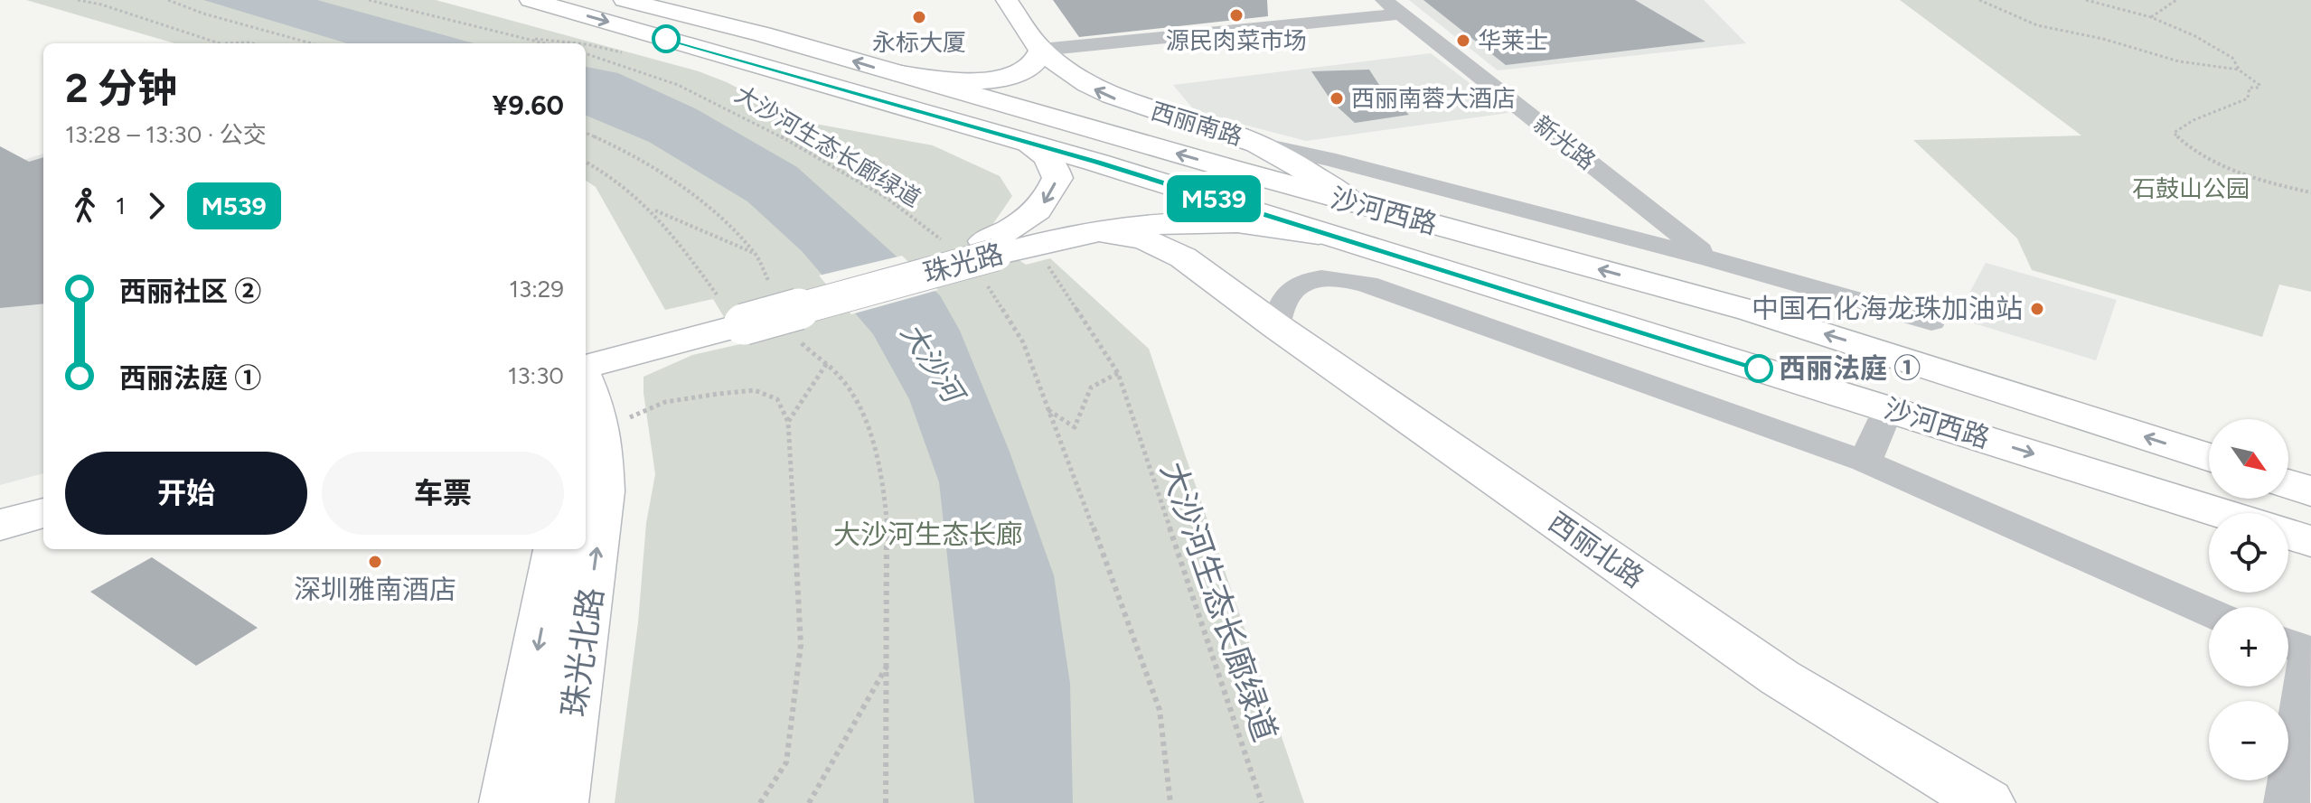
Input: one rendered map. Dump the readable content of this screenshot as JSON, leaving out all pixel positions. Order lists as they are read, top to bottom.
{
  "streets": {
    "main road": [
      "西丽南路",
      "沙河西路",
      "珠光路",
      "西丽北路",
      "珠光北路"
    ],
    "street": ["新光路"],
    "path": ["大沙河生态长廊绿道"]
  },
  "crossings": [
    ["西丽南路", "沙河西路"],
    ["大沙河生态长廊绿道", "珠光路"],
    ["沙河西路", "珠光路"],
    ["珠光路", "西丽北路"]
  ],
  "one_way": ["西丽南路"],
  "water": ["大沙河"],
  "parks": ["石鼓山公园", "大沙河生态长廊"],
  "places": [
    "源民肉菜市场",
    "永标大厦",
    "华莱士",
    "西丽南蓉大酒店",
    "中国石化海龙珠加油站",
    "西丽法庭 ①",
    "深圳雅南酒店"
  ],
  "lines": ["bus line M539"],
  "north": "bottom right",
  "page": {
    "on_map": "M539",
    "heading": ["2 分钟", "13:28 – 13:30 · 公交", "¥9.60"],
    "legs": ["1", "M539"],
    "list": [
      {
        "name": "西丽社区 ②",
        "value": "13:29"
      },
      {
        "name": "西丽法庭 ①",
        "value": "13:30"
      }
    ],
    "map_buttons": ["+", "−"],
    "buttons": ["开始", "车票"]
  }
}
